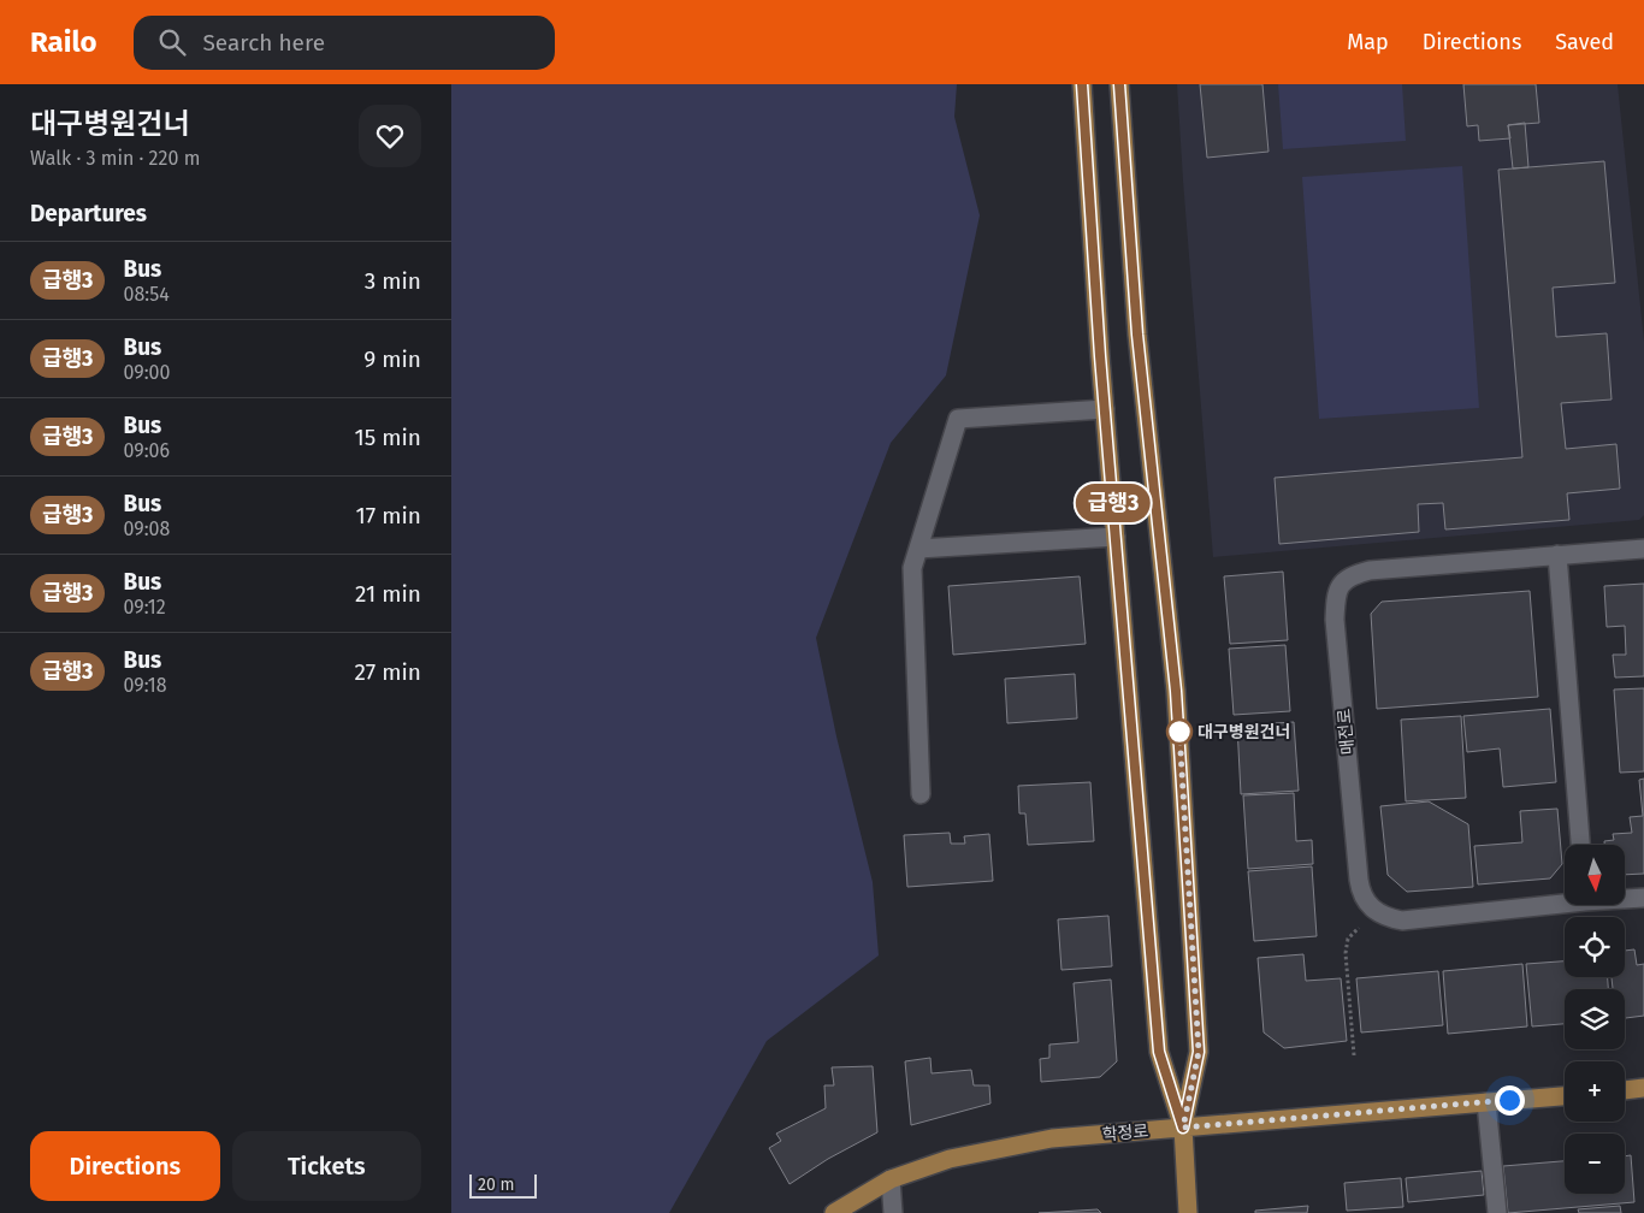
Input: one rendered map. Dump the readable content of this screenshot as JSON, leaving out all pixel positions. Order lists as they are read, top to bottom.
{
  "streets": {
    "main road": ["학정로"],
    "street": ["매전로"]
  },
  "places": ["대구병원건너"],
  "lines": ["bus line 급행3"],
  "scale_bar": "20 m",
  "north": "bottom",
  "page": {
    "header": "Railo",
    "search": "Search here",
    "nav": ["Map", "Directions", "Saved"],
    "heading": [
      ["대구병원건너", "Walk · 3 min · 220 m"],
      "Departures"
    ],
    "on_map": "급행3",
    "list": [
      {
        "mark": "급행3",
        "name": "Bus",
        "note": "08:54",
        "value": "3 min"
      },
      {
        "mark": "급행3",
        "name": "Bus",
        "note": "09:00",
        "value": "9 min"
      },
      {
        "mark": "급행3",
        "name": "Bus",
        "note": "09:06",
        "value": "15 min"
      },
      {
        "mark": "급행3",
        "name": "Bus",
        "note": "09:08",
        "value": "17 min"
      },
      {
        "mark": "급행3",
        "name": "Bus",
        "note": "09:12",
        "value": "21 min"
      },
      {
        "mark": "급행3",
        "name": "Bus",
        "note": "09:18",
        "value": "27 min"
      }
    ],
    "map_buttons": ["+", "−"],
    "buttons": ["Directions", "Tickets"],
    "scale": "20 m"
  }
}
